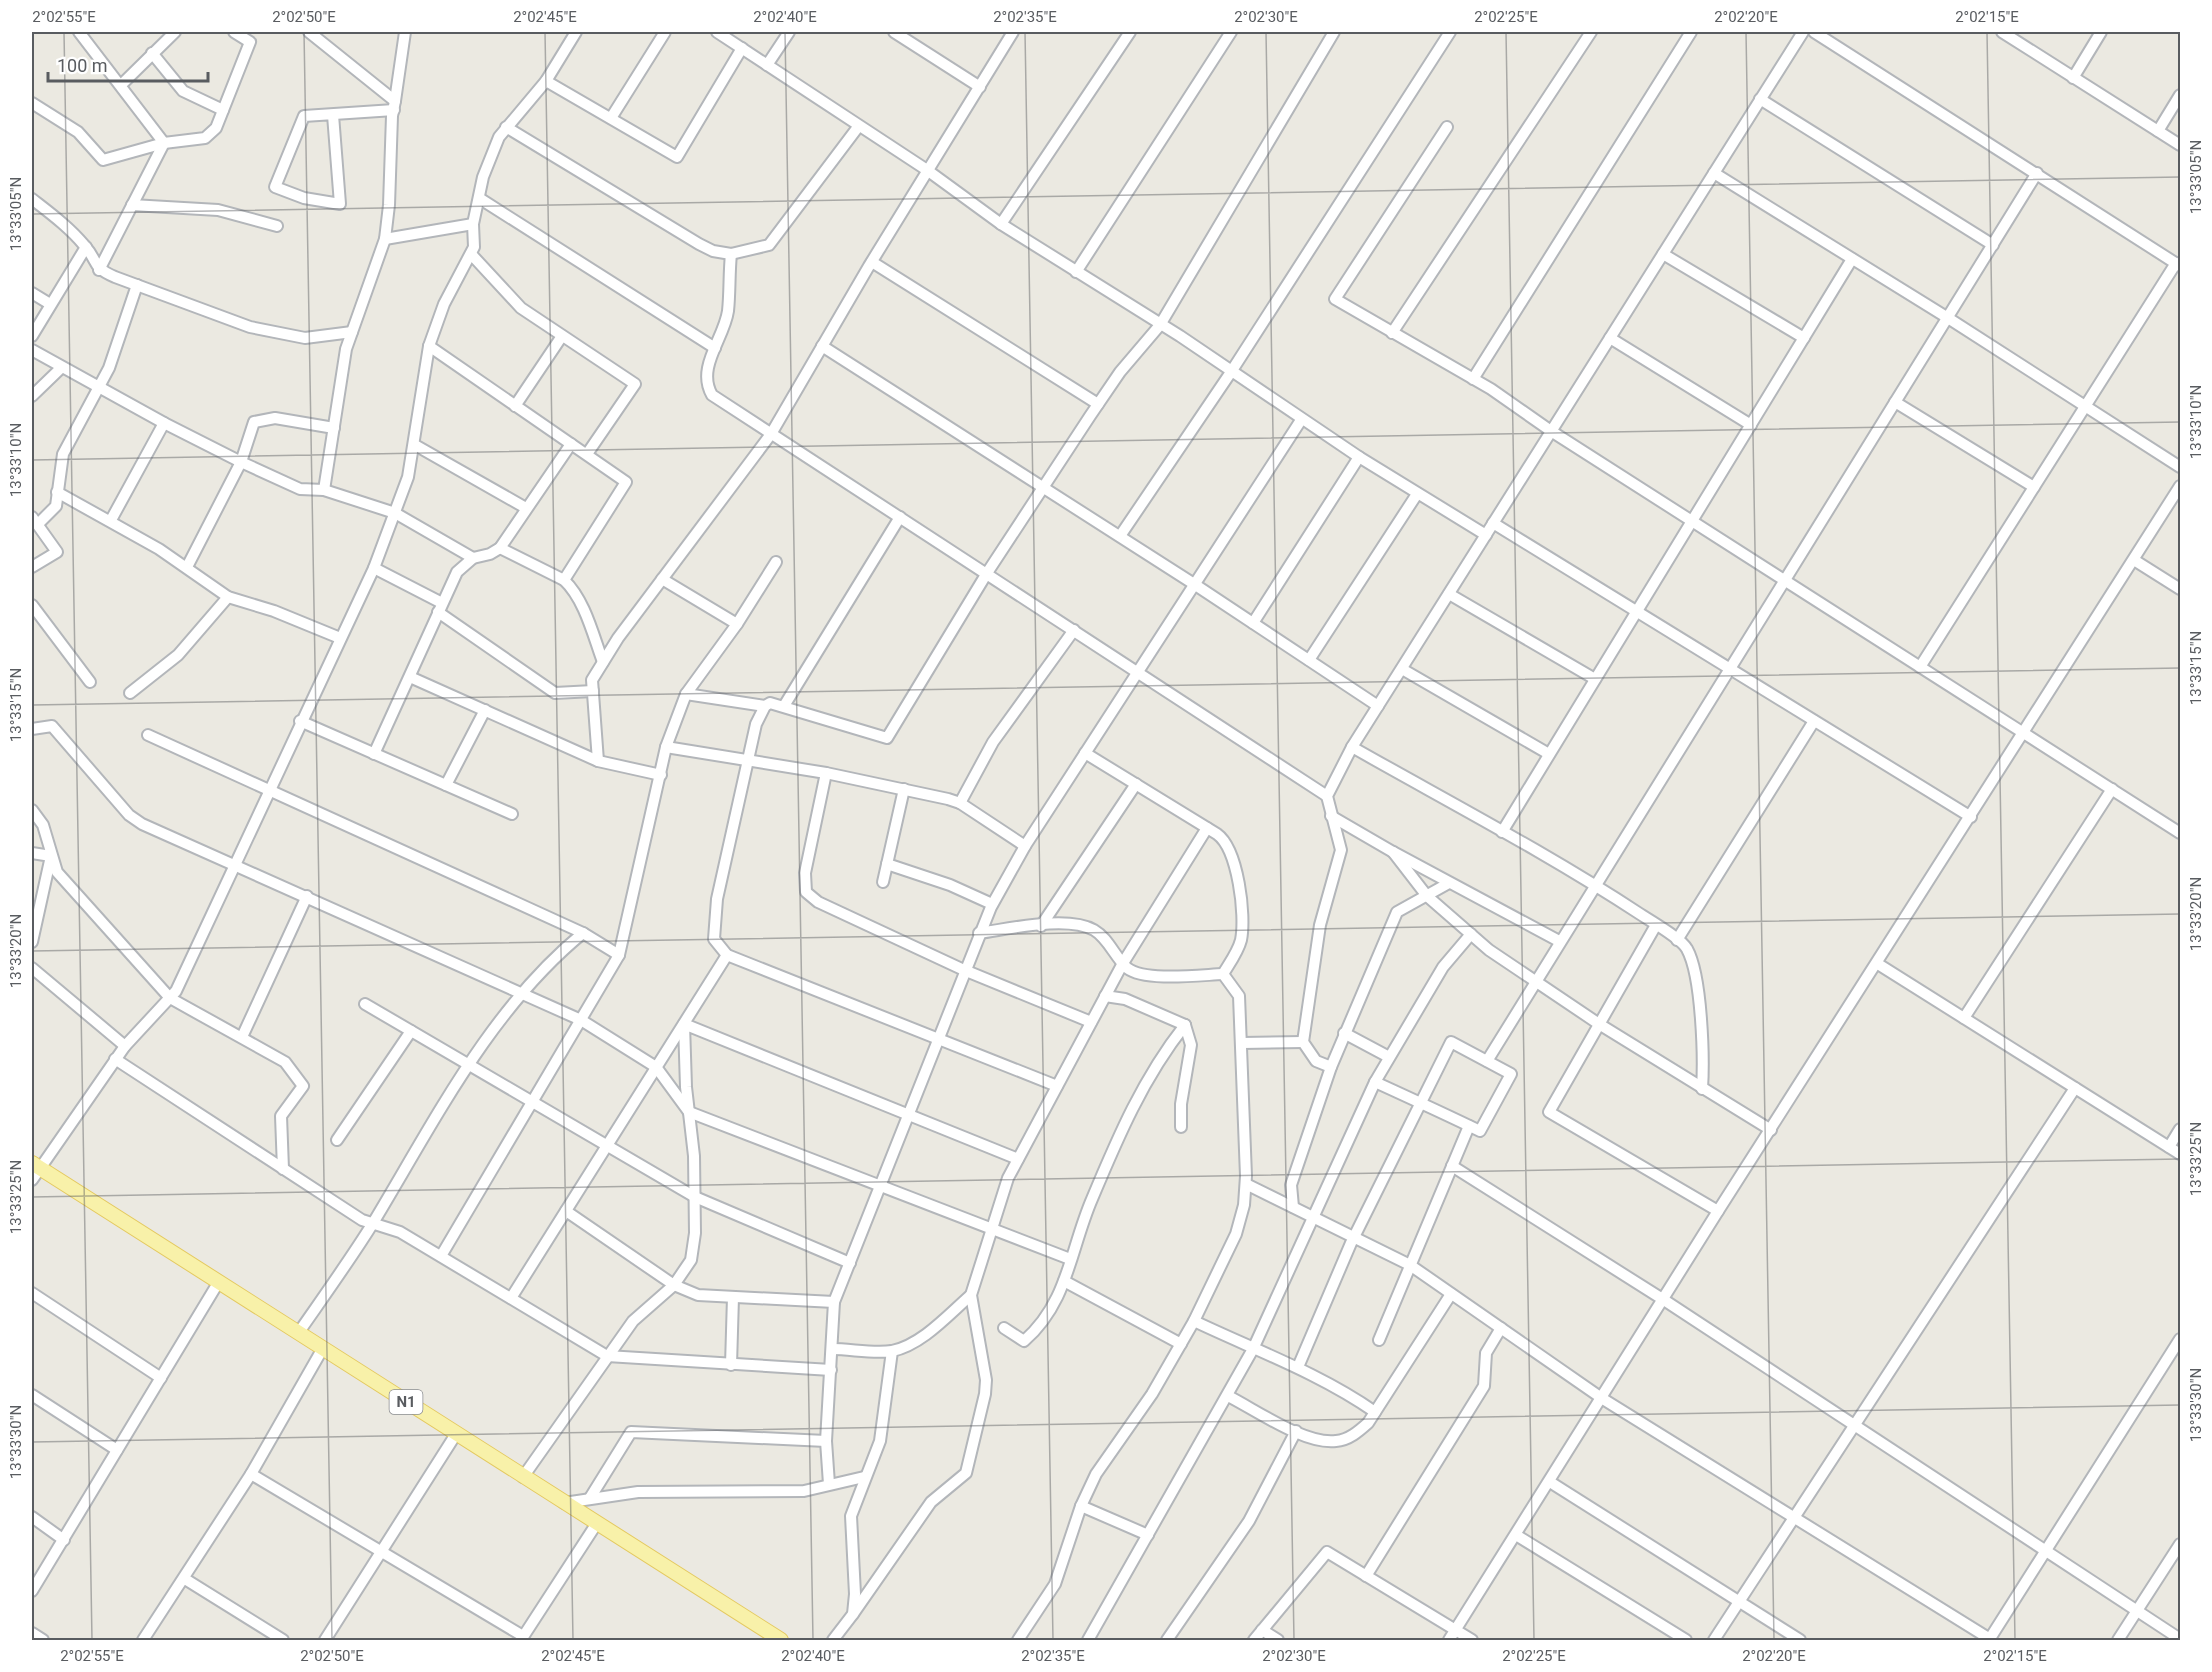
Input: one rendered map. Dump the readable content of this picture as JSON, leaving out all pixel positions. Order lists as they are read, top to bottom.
{
  "streets": {
    "main road": ["N1"]
  },
  "scale_bar": "100 m",
  "coordinates": [
    "2°02'55\"E",
    "2°02'50\"E",
    "2°02'45\"E",
    "2°02'40\"E",
    "2°02'35\"E",
    "2°02'30\"E",
    "2°02'25\"E",
    "2°02'20\"E",
    "2°02'15\"E",
    "13°33'05\"N",
    "13°33'10\"N",
    "13°33'15\"N",
    "13°33'20\"N",
    "13°33'25\"N",
    "13°33'30\"N"
  ]
}
